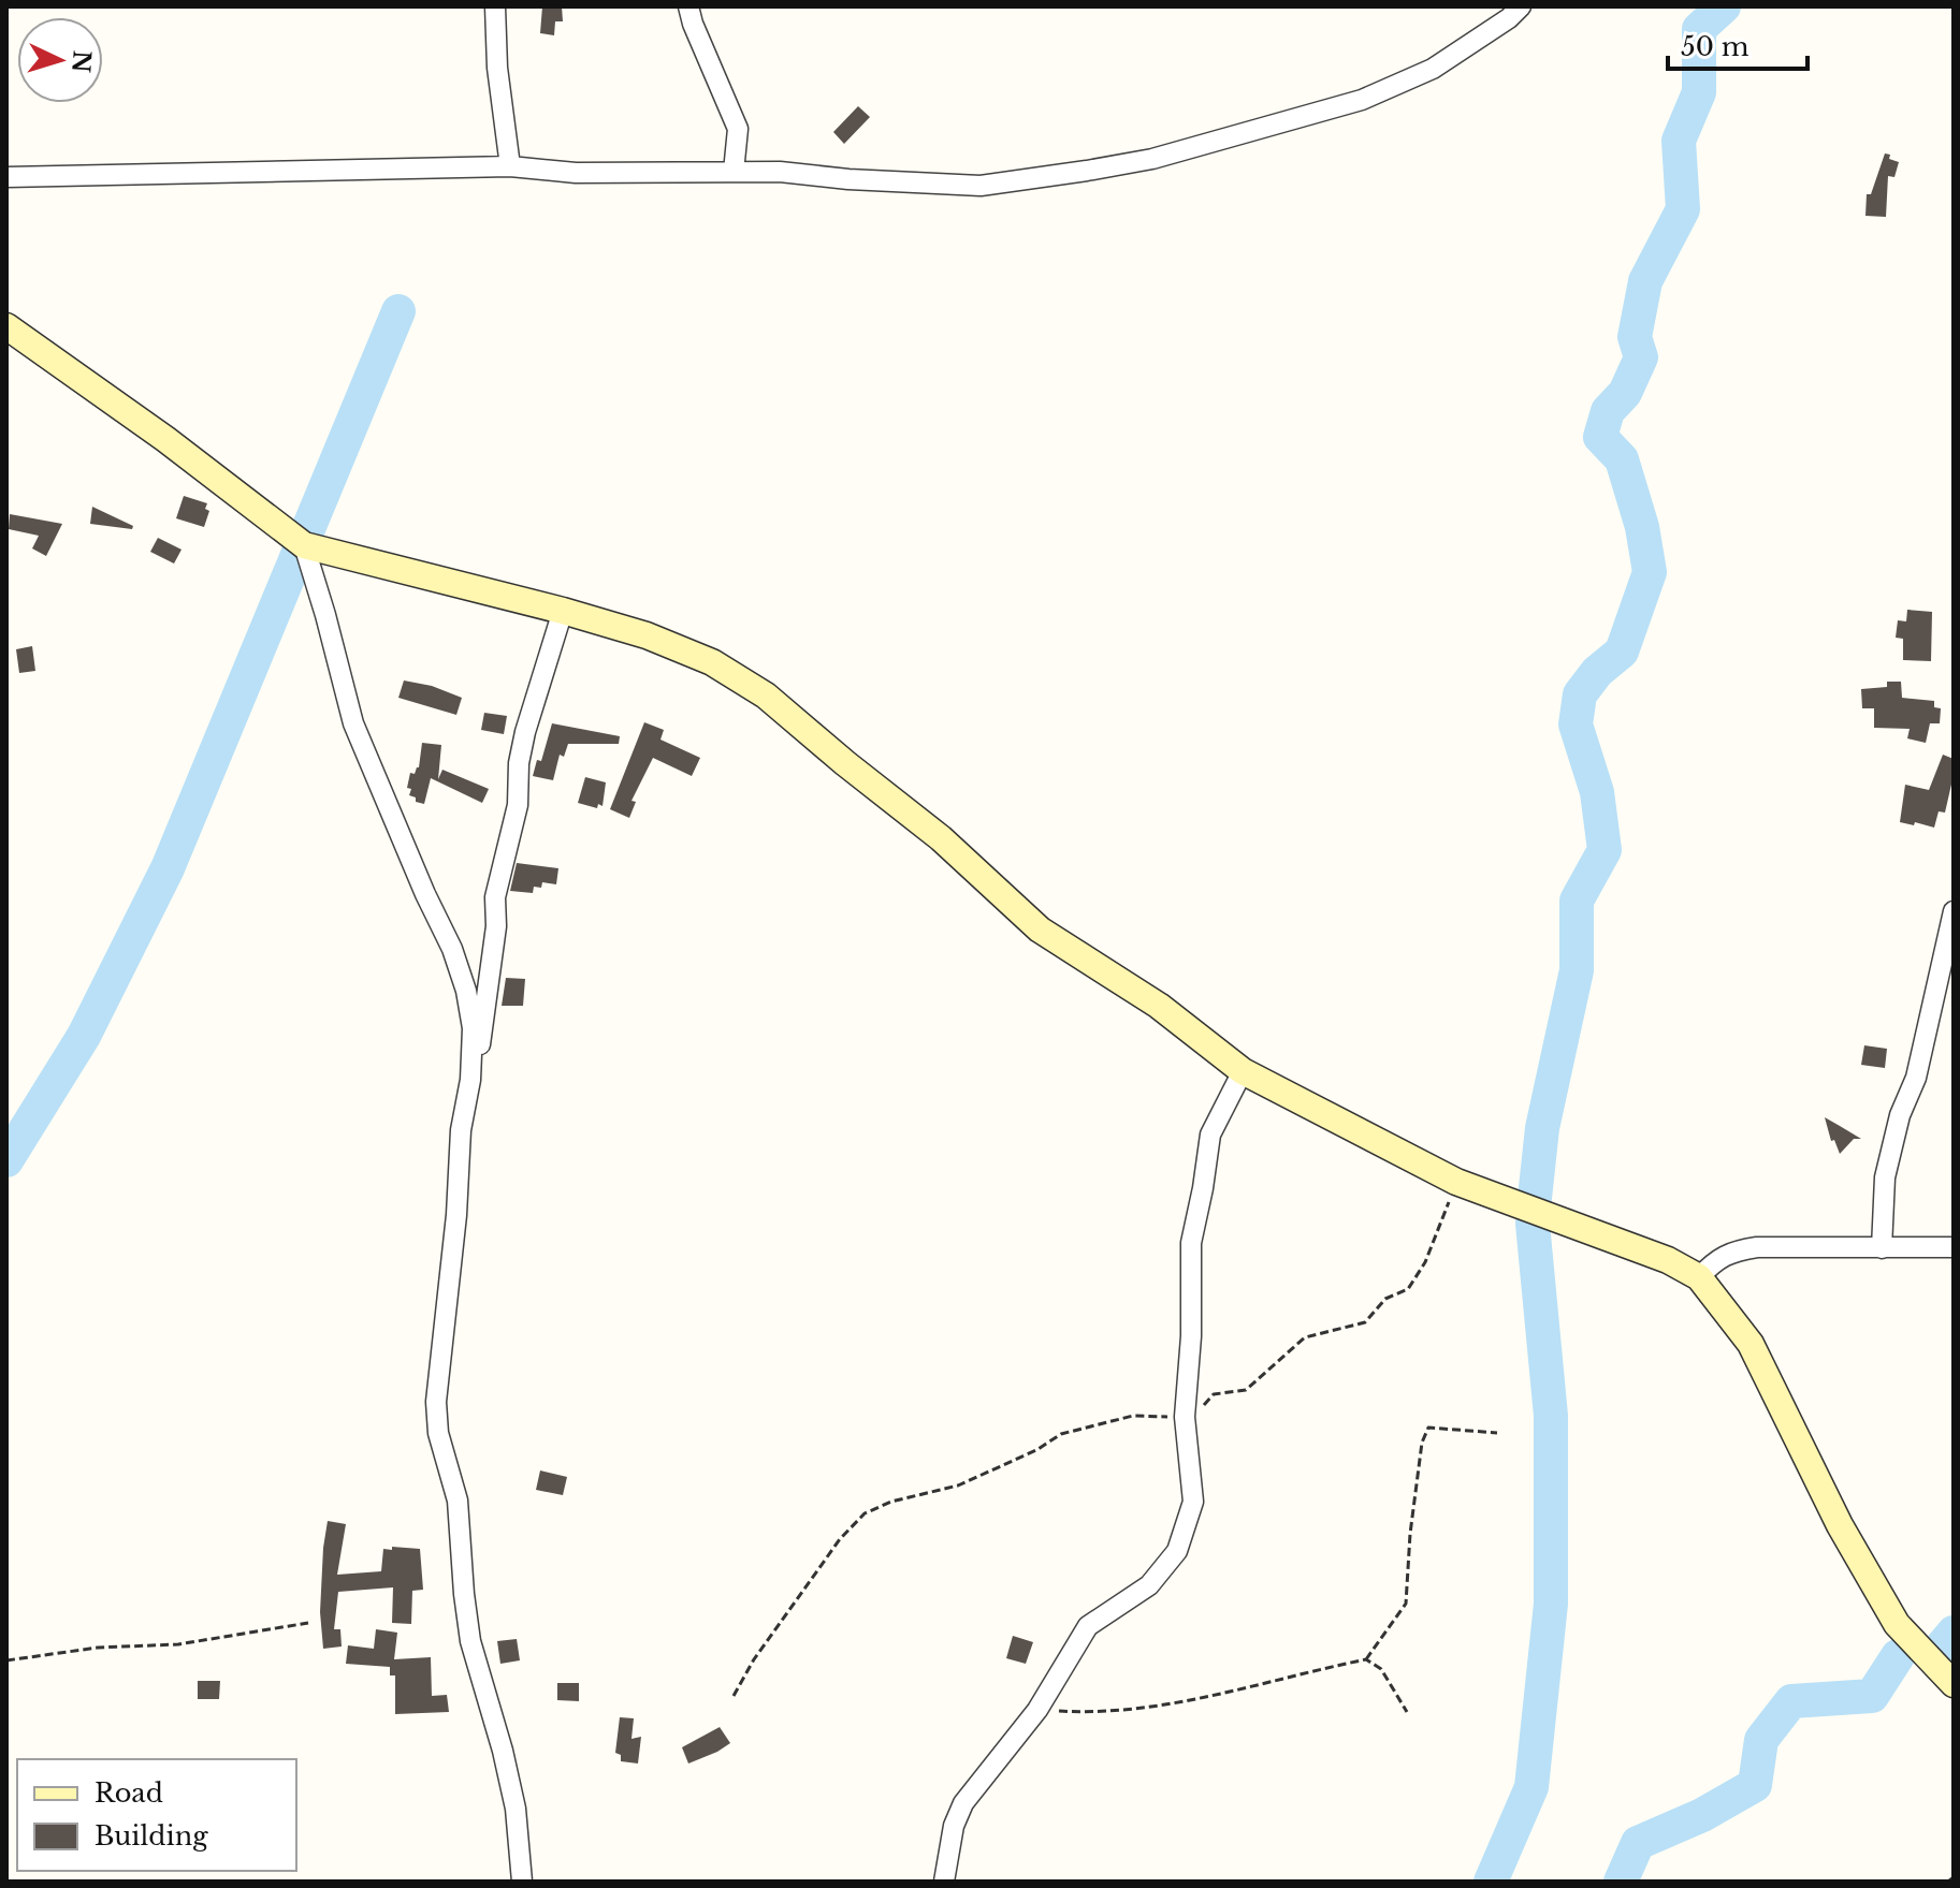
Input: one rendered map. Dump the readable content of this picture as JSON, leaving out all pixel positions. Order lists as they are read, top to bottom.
{
  "legend": ["Road", "Building"],
  "scale_bar": "50 m",
  "north": "right"
}
